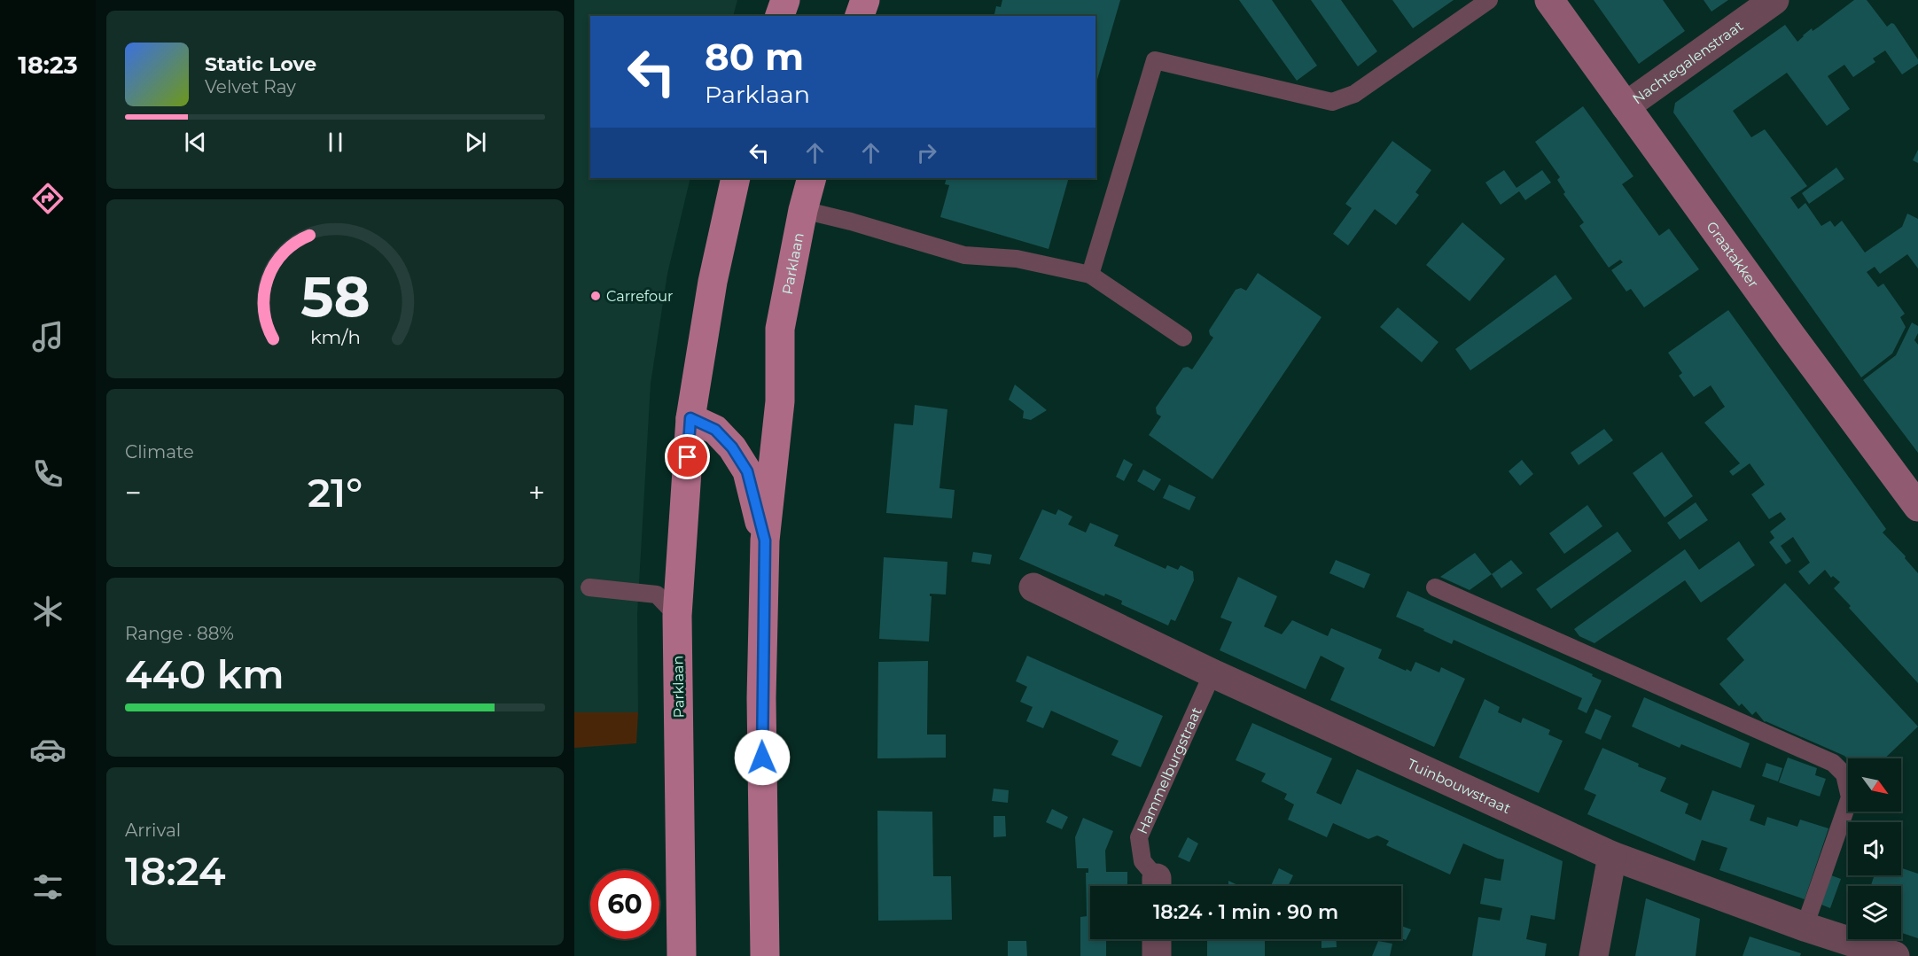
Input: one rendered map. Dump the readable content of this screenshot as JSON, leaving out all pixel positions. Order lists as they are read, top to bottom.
{
  "streets": {
    "main road": ["Parklaan"],
    "street": ["Nachtegalenstraat", "Graatakker", "Tuinbouwstraat"],
    "lane": ["Hammelburgstraat"]
  },
  "crossings": [
    ["Nachtegalenstraat", "Graatakker"],
    ["Hammelburgstraat", "Tuinbouwstraat"]
  ],
  "places": ["Carrefour"],
  "north": "bottom right",
  "page": {
    "tabs": "18:23",
    "turn": ["80 m", "Parklaan"],
    "song": ["Static Love", "Velvet Ray"],
    "tile": [
      "Climate",
      ["Range · 88%", "440 km"],
      ["Arrival", "18:24"]
    ],
    "heat": ["−", "21°", "+"],
    "limit": "60",
    "trip": "18:24 · 1 min · 90 m",
    "gauge": ["58", "km/h"]
  }
}
